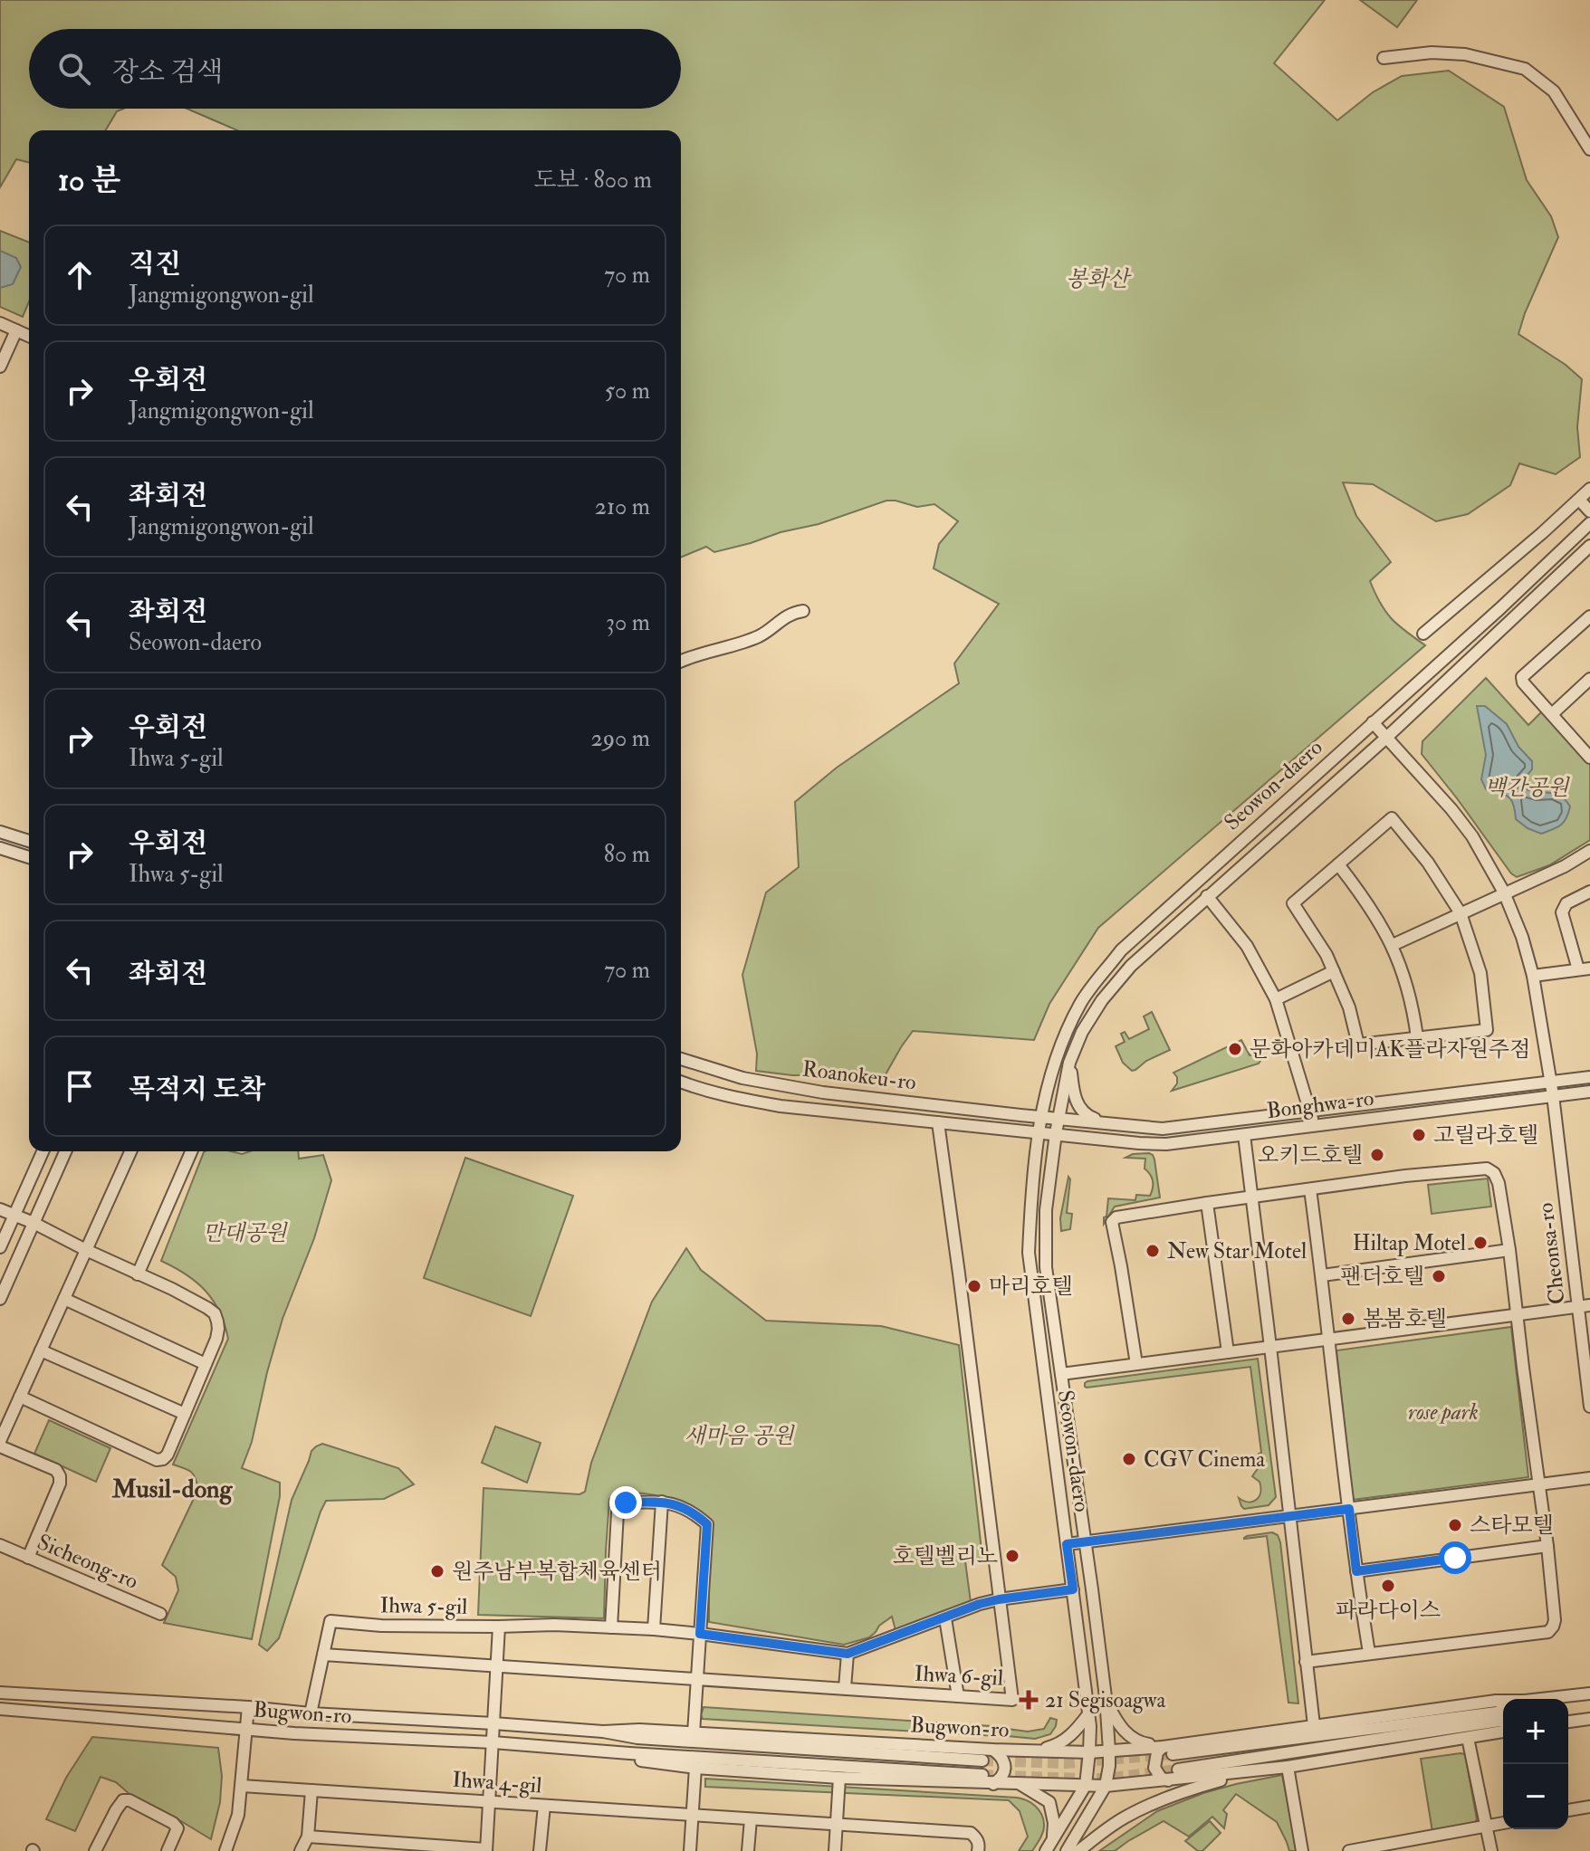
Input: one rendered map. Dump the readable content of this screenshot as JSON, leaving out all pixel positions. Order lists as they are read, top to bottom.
{
  "streets": {
    "street": [
      "Seowon-daero",
      "Roanokeu-ro",
      "Bonghwa-ro",
      "Cheonsa-ro",
      "Sicheong-ro",
      "Ihwa 5-gil",
      "Ihwa 6-gil",
      "Bugwon-ro",
      "Ihwa 4-gil"
    ]
  },
  "crossings": [
    ["Seowon-daero", "Roanokeu-ro"],
    ["Seowon-daero", "Bonghwa-ro"],
    ["Seowon-daero", "Cheonsa-ro"],
    ["Seowon-daero", "Ihwa 5-gil"],
    ["Seowon-daero", "Bugwon-ro"],
    ["Roanokeu-ro", "Bonghwa-ro"],
    ["Roanokeu-ro", "Ihwa 6-gil"],
    ["Bonghwa-ro", "Cheonsa-ro"],
    ["Ihwa 5-gil", "Ihwa 6-gil"],
    ["Ihwa 5-gil", "Bugwon-ro"]
  ],
  "districts": ["Musil-dong"],
  "parks": [
    "봉화산",
    "백간공원",
    "만대공원",
    "rose park",
    "새마음 공원"
  ],
  "places": {
    "other": [
      "문화아카데미AK플라자원주점",
      "고릴라호텔",
      "오키드호텔",
      "Hiltap Motel",
      "New Star Motel",
      "팬더호텔",
      "마리호텔",
      "봄봄호텔",
      "CGV Cinema",
      "스타모텔",
      "호텔벨리노",
      "원주남부복합체육센터",
      "파라다이스"
    ],
    "health": ["21 Segisoagwa"]
  },
  "page": {
    "search": "장소 검색",
    "heading": ["10 분", "도보 · 800 m"],
    "list": [
      ["직진", "Jangmigongwon-gil", "70 m"],
      ["우회전", "Jangmigongwon-gil", "50 m"],
      ["좌회전", "Jangmigongwon-gil", "210 m"],
      ["좌회전", "Seowon-daero", "30 m"],
      ["우회전", "Ihwa 5-gil", "290 m"],
      ["우회전", "Ihwa 5-gil", "80 m"],
      ["좌회전", "70 m"],
      "목적지 도착"
    ],
    "map_buttons": ["+", "−"]
  }
}
